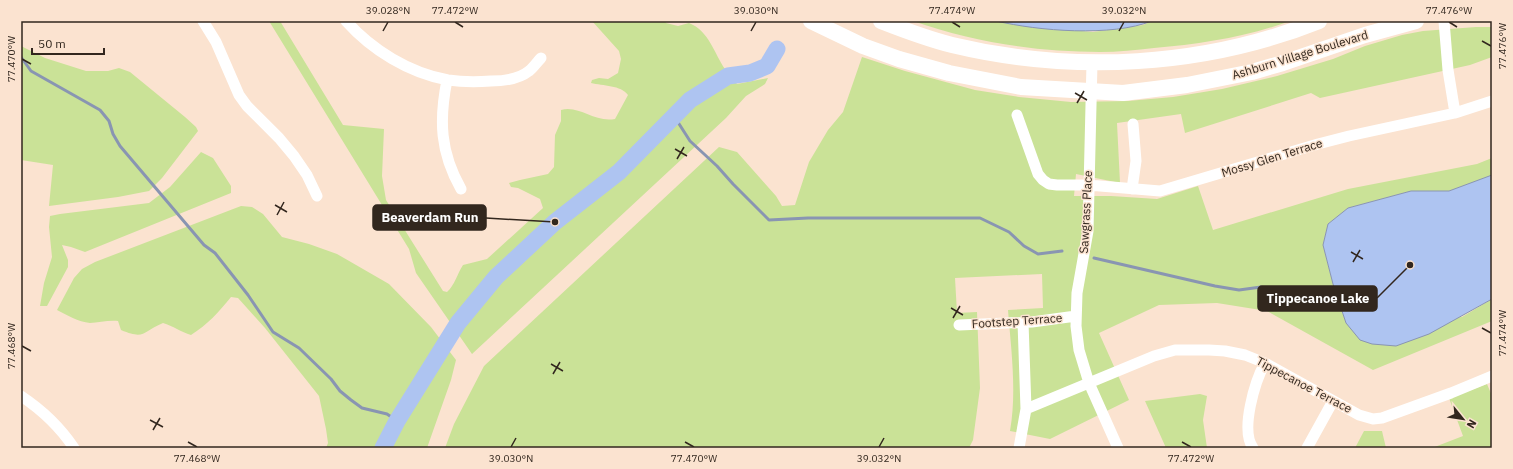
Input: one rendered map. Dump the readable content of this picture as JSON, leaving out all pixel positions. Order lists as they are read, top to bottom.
{
  "streets": {
    "main road": ["Ashburn Village Boulevard"],
    "street": [
      "Mossy Glen Terrace",
      "Sawgrass Place",
      "Footstep Terrace",
      "Tippecanoe Terrace"
    ]
  },
  "crossings": [
    ["Ashburn Village Boulevard", "Sawgrass Place"],
    ["Mossy Glen Terrace", "Sawgrass Place"],
    ["Sawgrass Place", "Footstep Terrace"],
    ["Sawgrass Place", "Tippecanoe Terrace"]
  ],
  "places": ["Beaverdam Run", "Tippecanoe Lake"],
  "scale_bar": "50 m",
  "north": "bottom right",
  "coordinates": [
    "39.028°N",
    "77.472°W",
    "39.030°N",
    "77.474°W",
    "39.032°N",
    "77.476°W",
    "77.470°W",
    "77.468°W"
  ]
}
